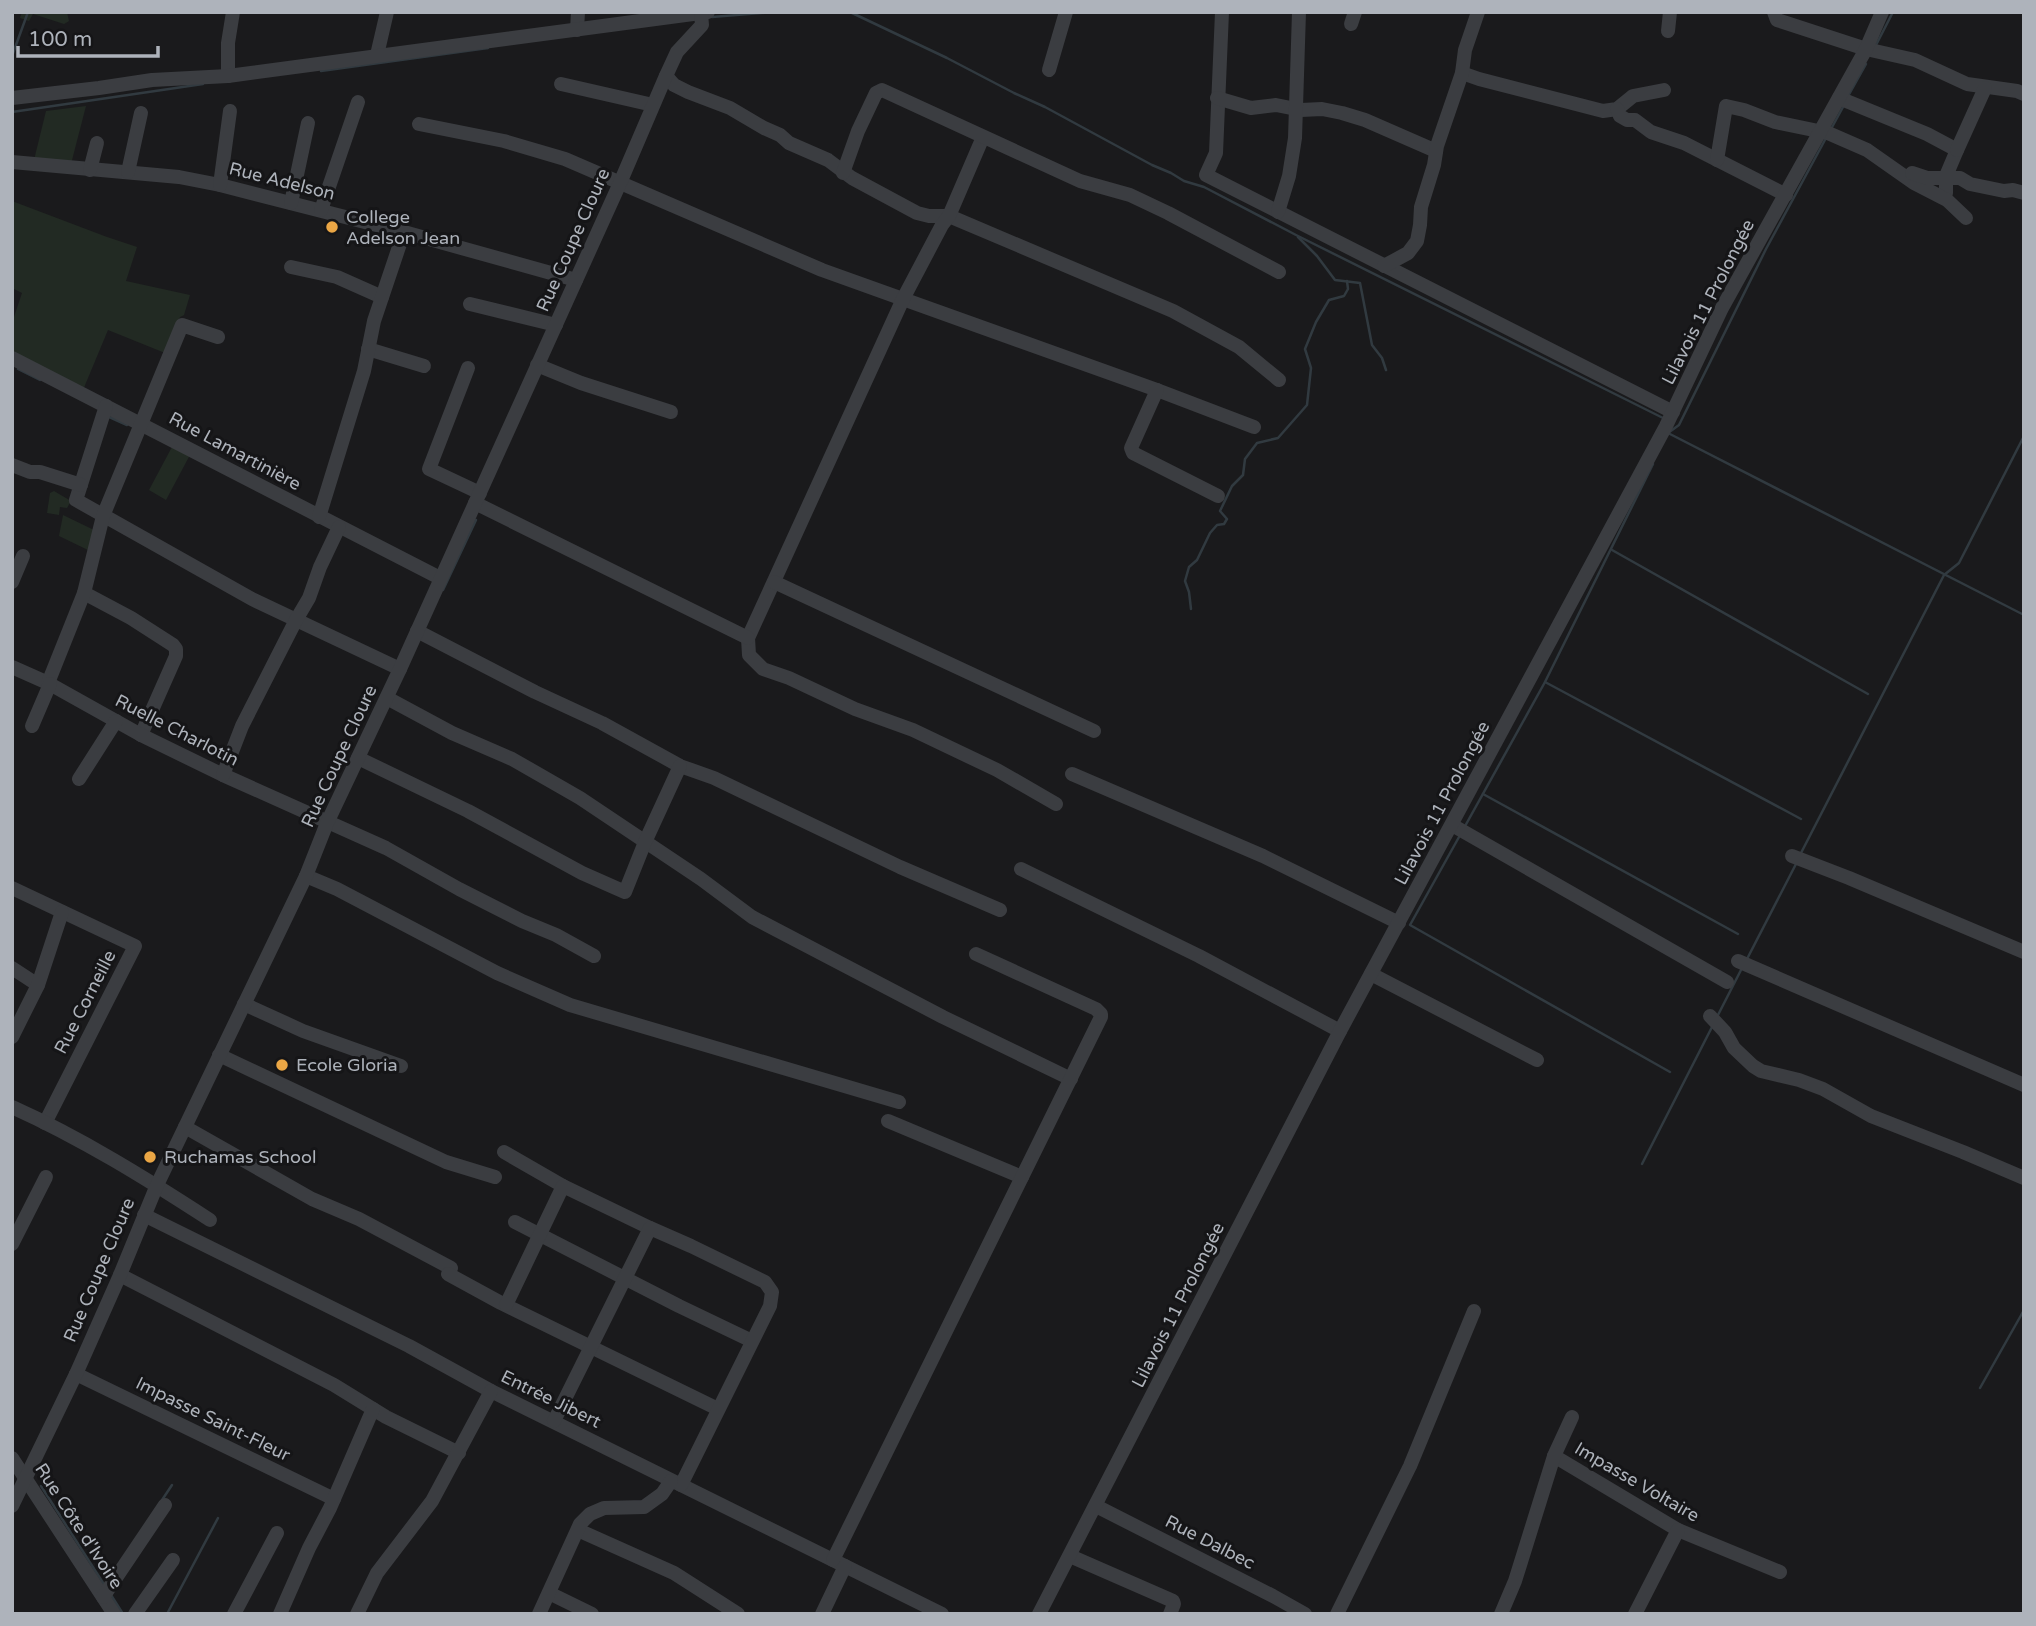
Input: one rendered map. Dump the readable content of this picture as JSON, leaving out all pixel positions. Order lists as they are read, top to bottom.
{
  "streets": {
    "street": [
      "Rue Adelson",
      "Rue Coupe Cloure",
      "Lilavois 11 Prolongée",
      "Rue Lamartinière",
      "Ruelle Charlotin",
      "Rue Corneille",
      "Entrée Jibert",
      "Impasse Saint-Fleur",
      "Impasse Voltaire",
      "Rue Côte d'Ivoire",
      "Rue Dalbec"
    ]
  },
  "crossings": [
    ["Rue Adelson", "Rue Coupe Cloure"],
    ["Rue Coupe Cloure", "Rue Lamartinière"],
    ["Rue Coupe Cloure", "Ruelle Charlotin"],
    ["Rue Coupe Cloure", "Entrée Jibert"],
    ["Rue Coupe Cloure", "Impasse Saint-Fleur"],
    ["Rue Coupe Cloure", "Rue Côte d'Ivoire"],
    ["Lilavois 11 Prolongée", "Rue Dalbec"]
  ],
  "places": ["College Adelson Jean", "Ecole Gloria", "Ruchamas School"],
  "scale_bar": "100 m"
}
